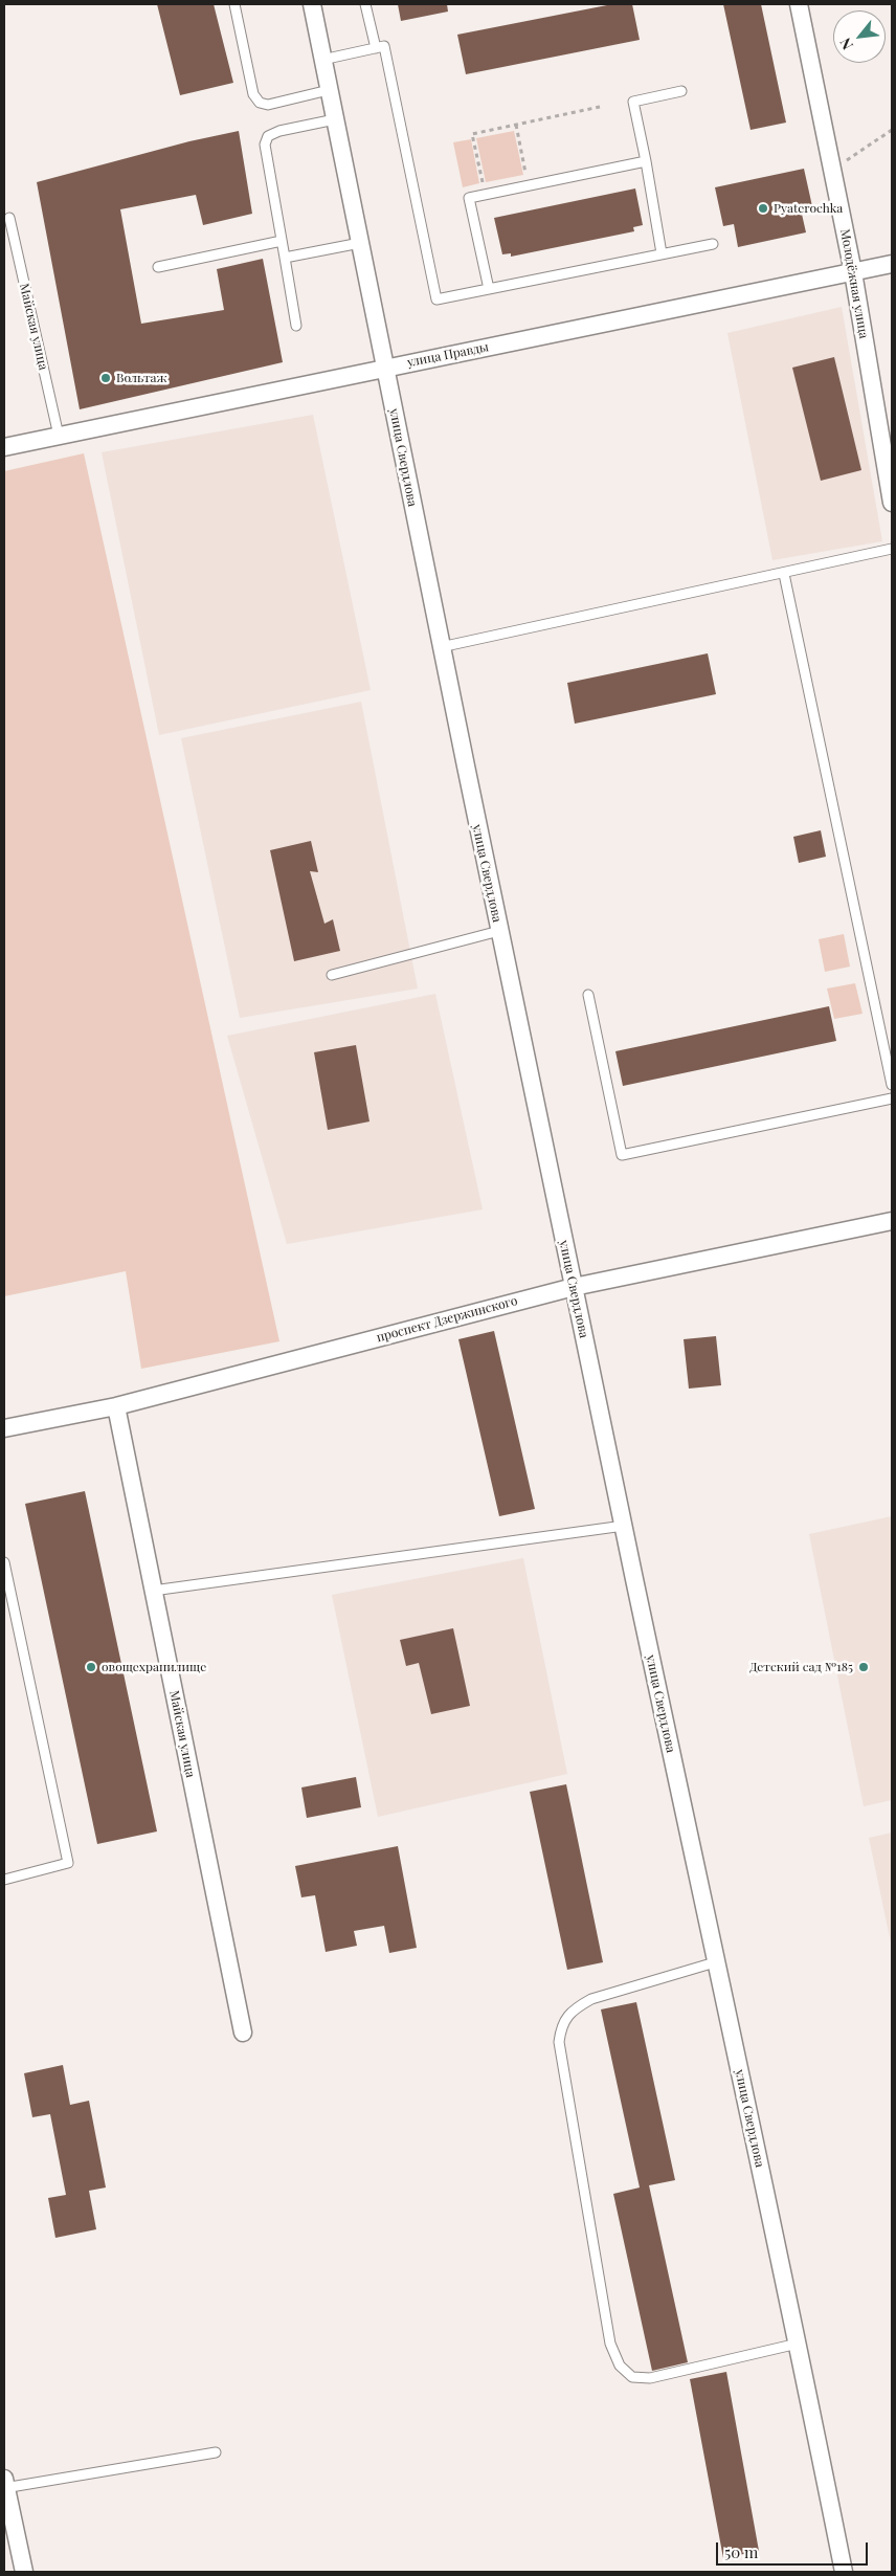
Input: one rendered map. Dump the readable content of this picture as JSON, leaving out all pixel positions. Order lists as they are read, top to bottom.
{
  "streets": {
    "street": [
      "Молодёжная улица",
      "Майская улица",
      "улица Правды",
      "улица Свердлова",
      "проспект Дзержинского"
    ]
  },
  "crossings": [
    ["Молодёжная улица", "улица Правды"],
    ["Майская улица", "улица Правды"],
    ["Майская улица", "проспект Дзержинского"],
    ["улица Правды", "улица Свердлова"],
    ["улица Свердлова", "проспект Дзержинского"]
  ],
  "places": [
    "Pyaterochka",
    "Вольтаж",
    "овощехранилище",
    "Детский сад №185"
  ],
  "scale_bar": "50 m",
  "north": "bottom left"
}
